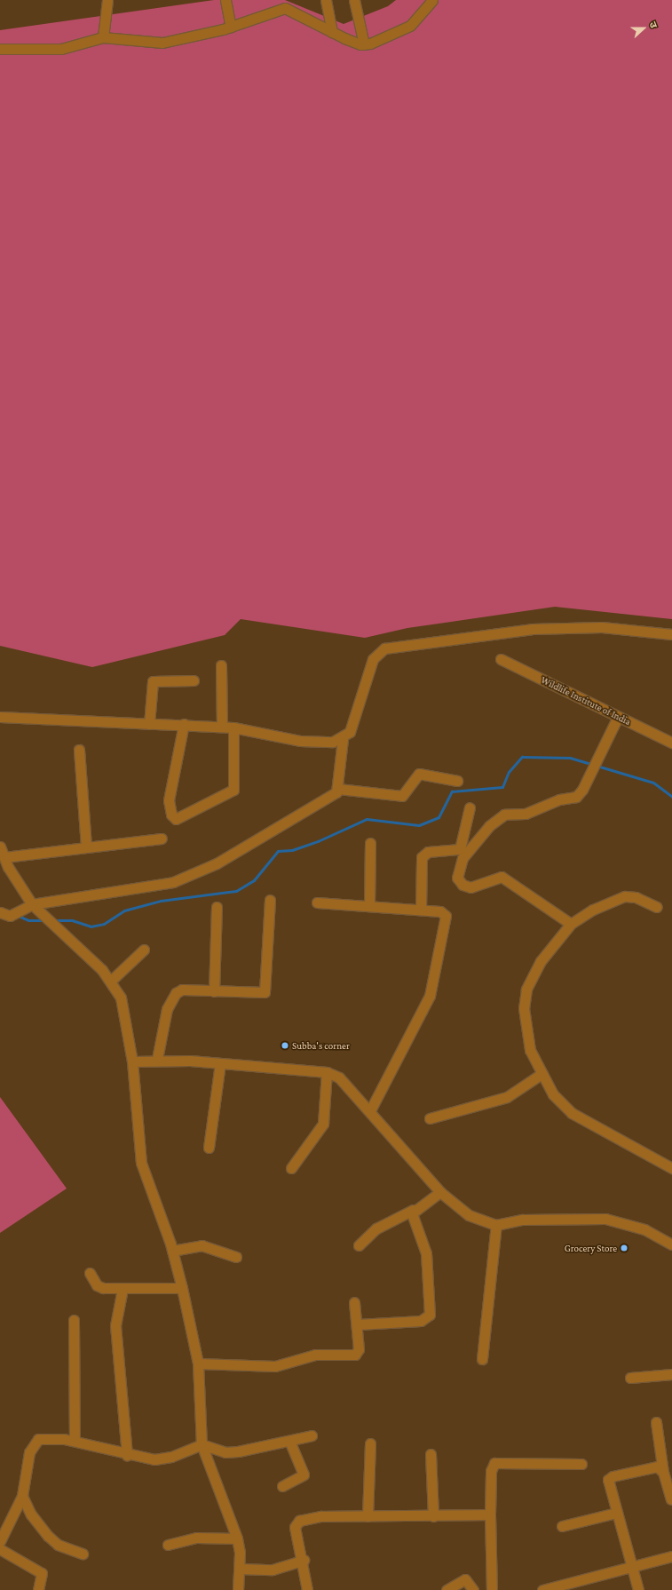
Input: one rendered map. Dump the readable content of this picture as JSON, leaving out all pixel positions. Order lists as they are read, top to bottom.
{
  "streets": {
    "street": ["Wildlife Institute of India"]
  },
  "places": ["Subba's corner", "Grocery Store"],
  "north": "right"
}
